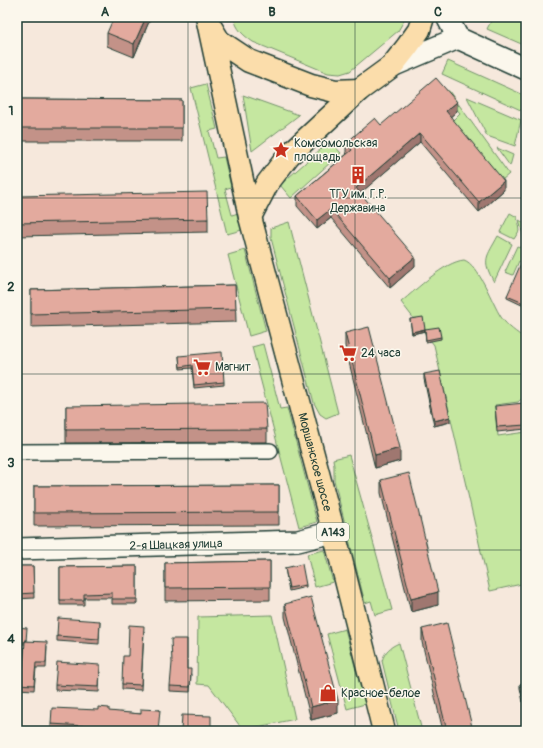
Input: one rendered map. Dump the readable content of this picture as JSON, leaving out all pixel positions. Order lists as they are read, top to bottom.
{
  "streets": {
    "main road": ["Моршанское шоссе", "А143"],
    "street": ["2-я Шацкая улица"]
  },
  "crossings": [
    ["Моршанское шоссе", "2-я Шацкая улица"]
  ],
  "places": {
    "place": ["Комсомольская площадь"],
    "building": ["ТГУ им. Г.Р. Державина"],
    "supermarket": ["24 часа", "Магнит"],
    "shop": ["Красное-белое"]
  },
  "grid": {
    "columns": ["A", "B", "C"],
    "rows": [
      "1",
      "2",
      "3",
      "4"
    ]
  }
}
